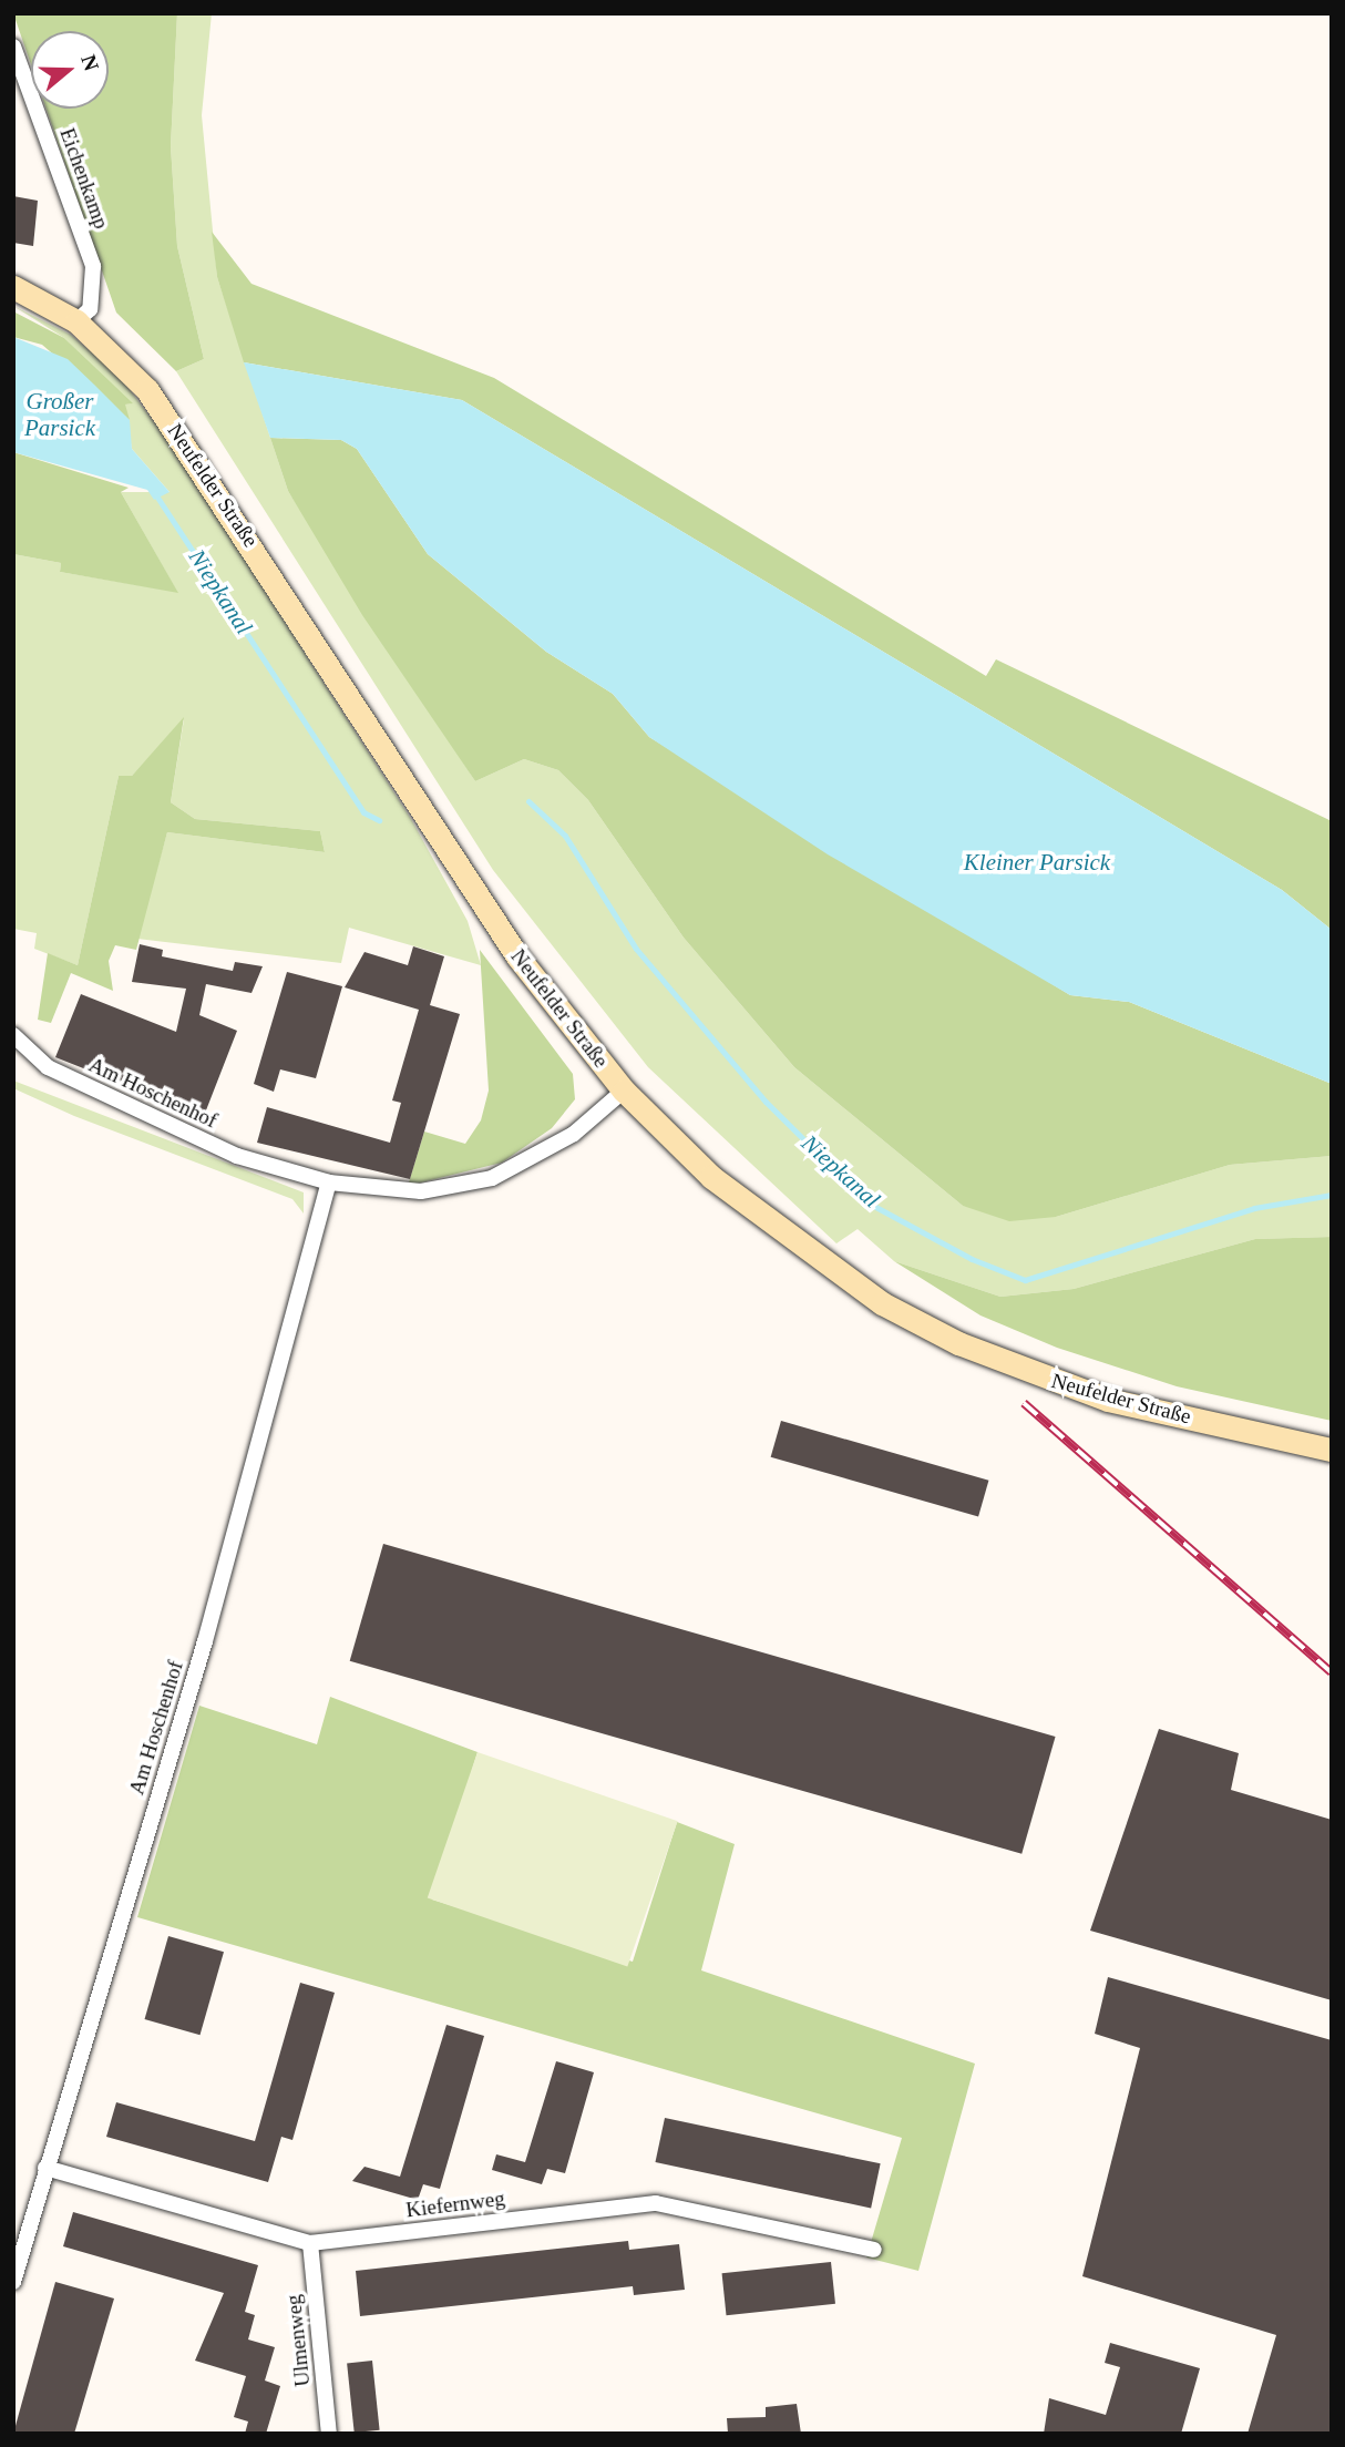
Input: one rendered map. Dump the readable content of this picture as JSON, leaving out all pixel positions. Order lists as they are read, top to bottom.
{
  "streets": {
    "main road": ["Neufelder Straße"],
    "street": [
      "Eichenkamp",
      "Am Hoschenhof",
      "Kiefernweg",
      "Ulmenweg"
    ]
  },
  "crossings": [
    ["Eichenkamp", "Neufelder Straße"],
    ["Neufelder Straße", "Am Hoschenhof"],
    ["Am Hoschenhof", "Kiefernweg"],
    ["Kiefernweg", "Ulmenweg"]
  ],
  "water": ["Großer Parsick", "Niepkanal", "Kleiner Parsick"],
  "north": "right"
}
